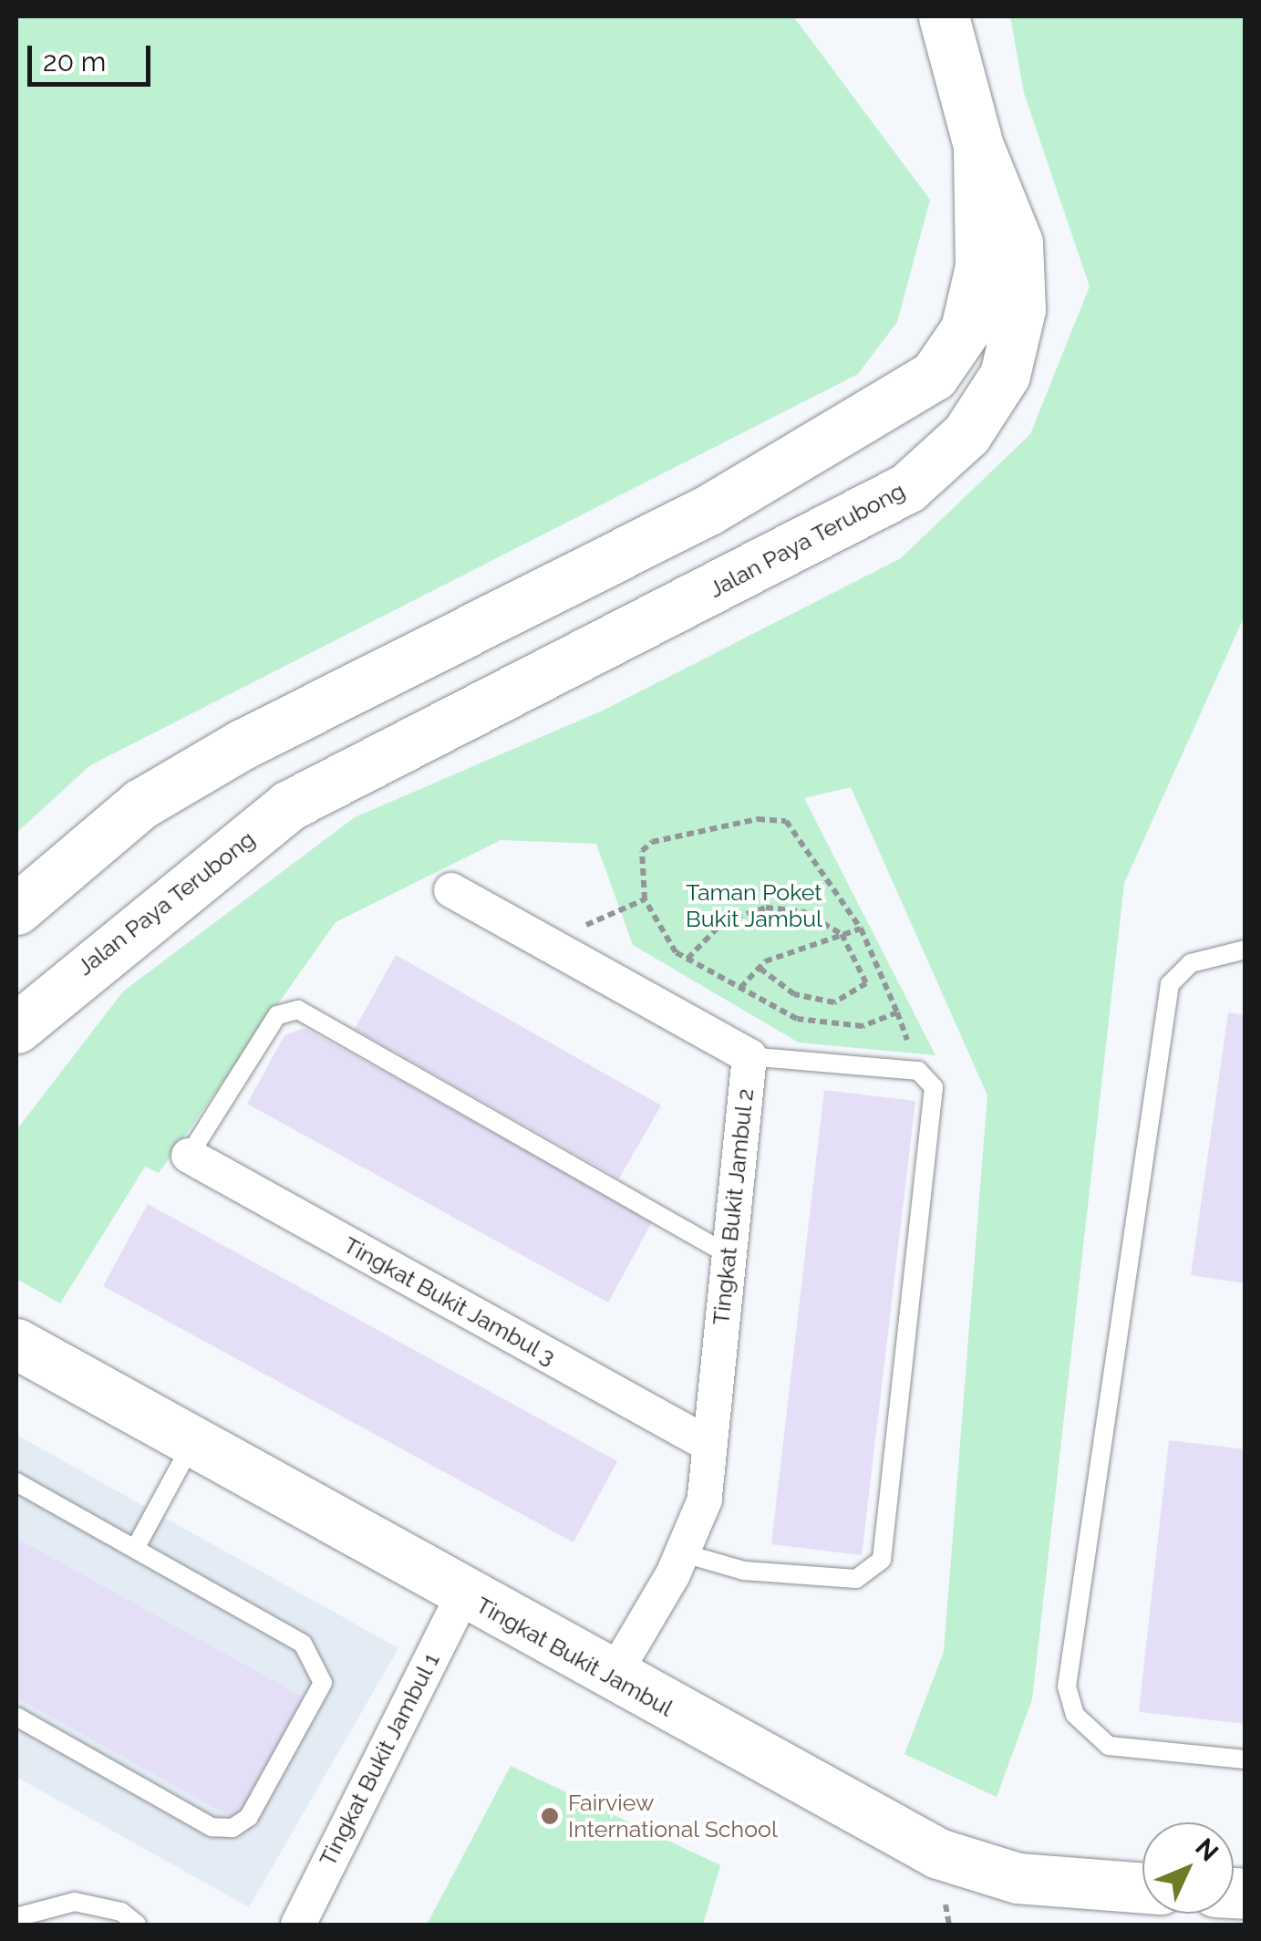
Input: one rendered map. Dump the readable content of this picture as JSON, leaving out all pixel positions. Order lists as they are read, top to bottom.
{
  "streets": {
    "main road": ["Jalan Paya Terubong", "Tingkat Bukit Jambul"],
    "street": ["Tingkat Bukit Jambul 2", "Tingkat Bukit Jambul 3", "Tingkat Bukit Jambul 1"]
  },
  "crossings": [
    ["Tingkat Bukit Jambul 2", "Tingkat Bukit Jambul 3"],
    ["Tingkat Bukit Jambul 2", "Tingkat Bukit Jambul"],
    ["Tingkat Bukit Jambul", "Tingkat Bukit Jambul 1"]
  ],
  "parks": ["Taman Poket Bukit Jambul"],
  "places": ["Fairview International School"],
  "scale_bar": "20 m",
  "north": "top right"
}
